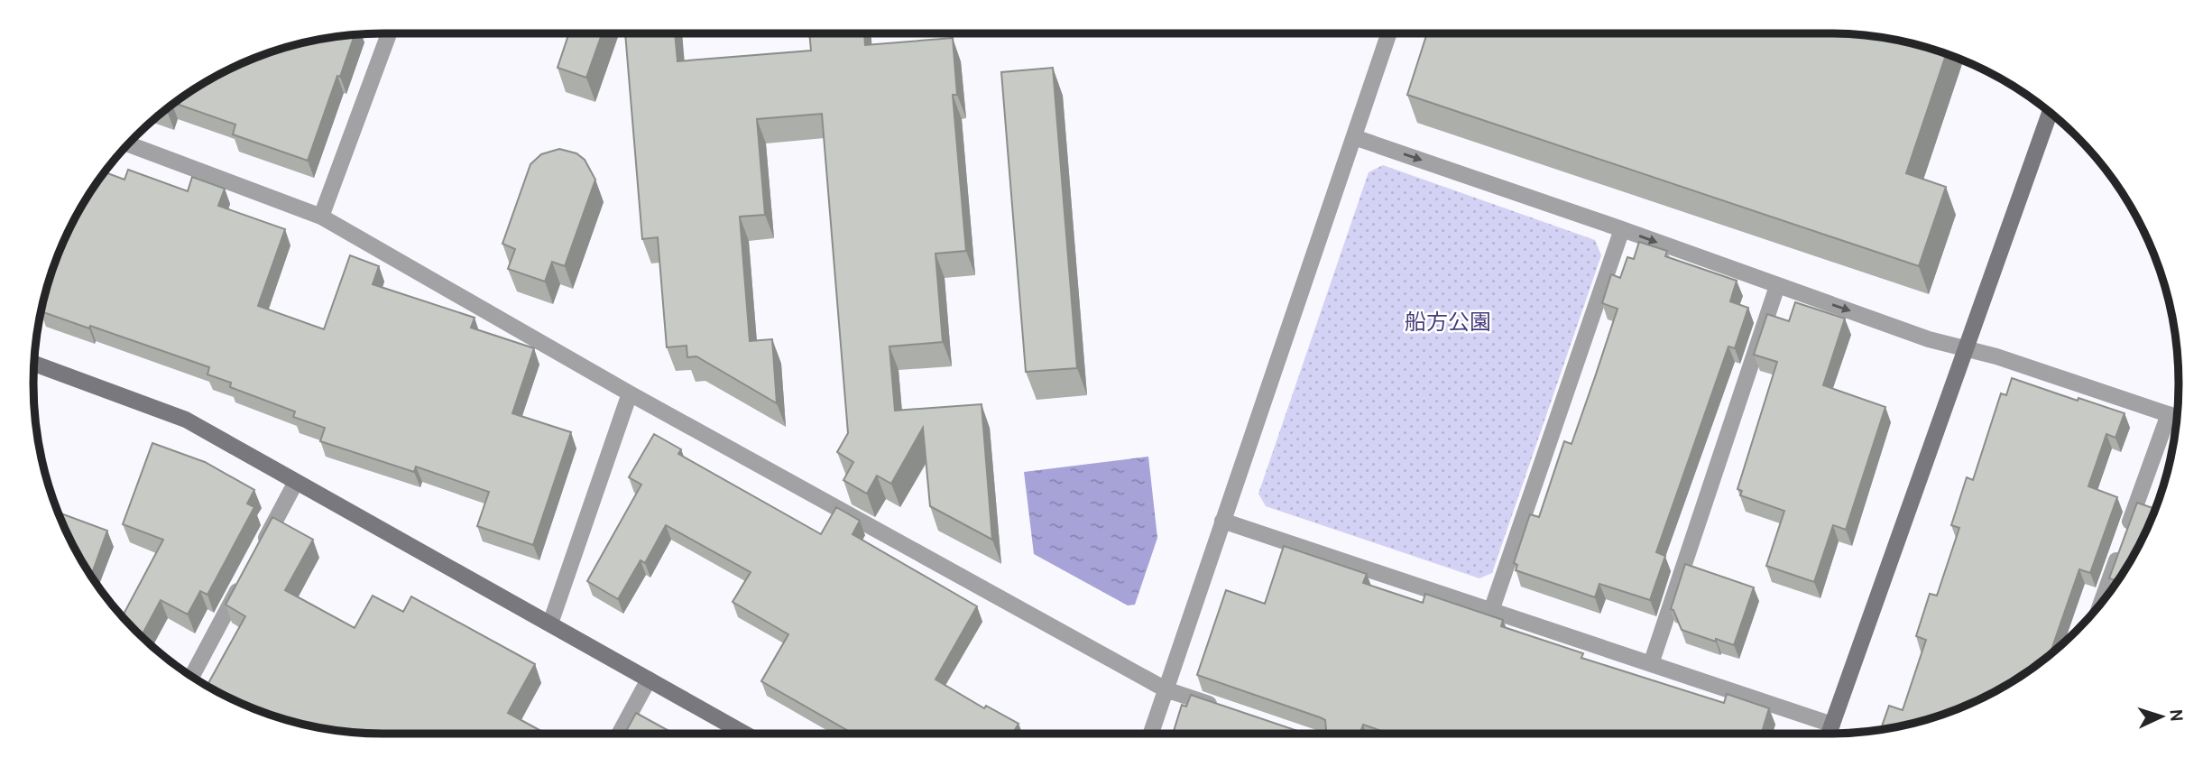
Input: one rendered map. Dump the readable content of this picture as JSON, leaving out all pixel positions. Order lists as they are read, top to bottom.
{
  "parks": ["船方公園"],
  "north": "right"
}
